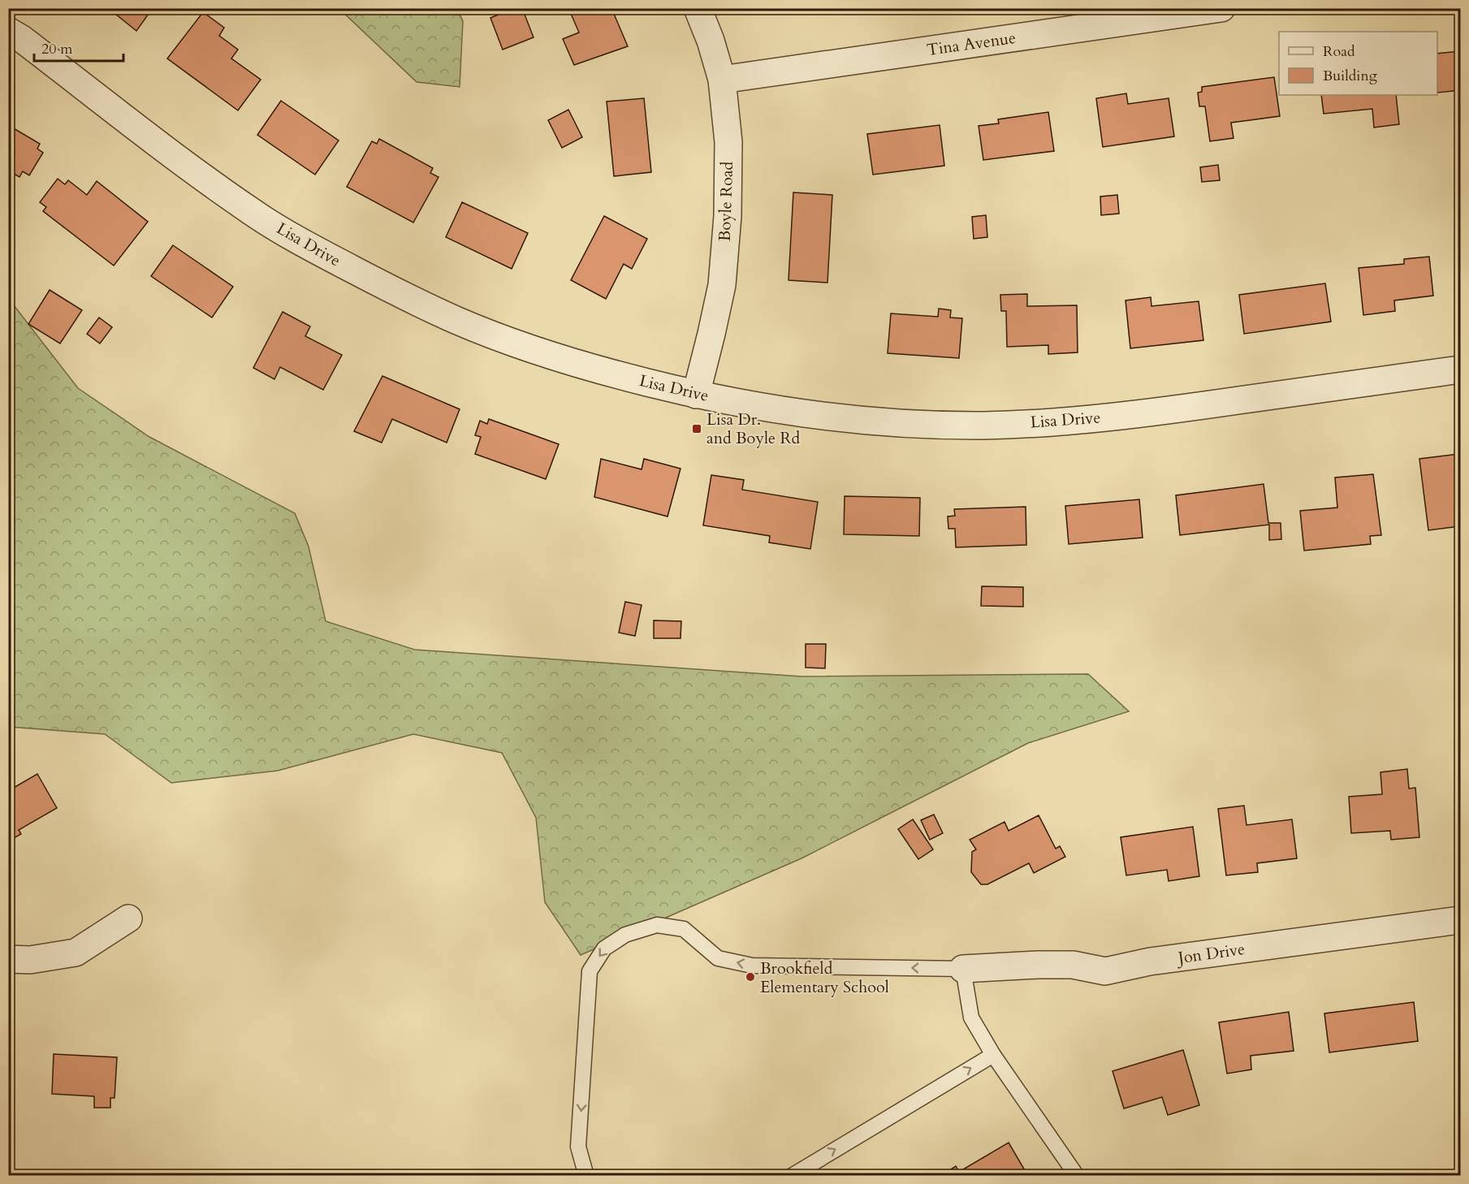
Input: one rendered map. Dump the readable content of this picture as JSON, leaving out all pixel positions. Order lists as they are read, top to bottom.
{
  "streets": {
    "street": [
      "Tina Avenue",
      "Boyle Road",
      "Lisa Drive",
      "Jon Drive"
    ]
  },
  "crossings": [
    ["Tina Avenue", "Boyle Road"],
    ["Boyle Road", "Lisa Drive"]
  ],
  "places": {
    "transit": ["Lisa Dr. and Boyle Rd"],
    "other": ["Brookfield Elementary School"]
  },
  "legend": ["Road", "Building"],
  "scale_bar": "20 m"
}
